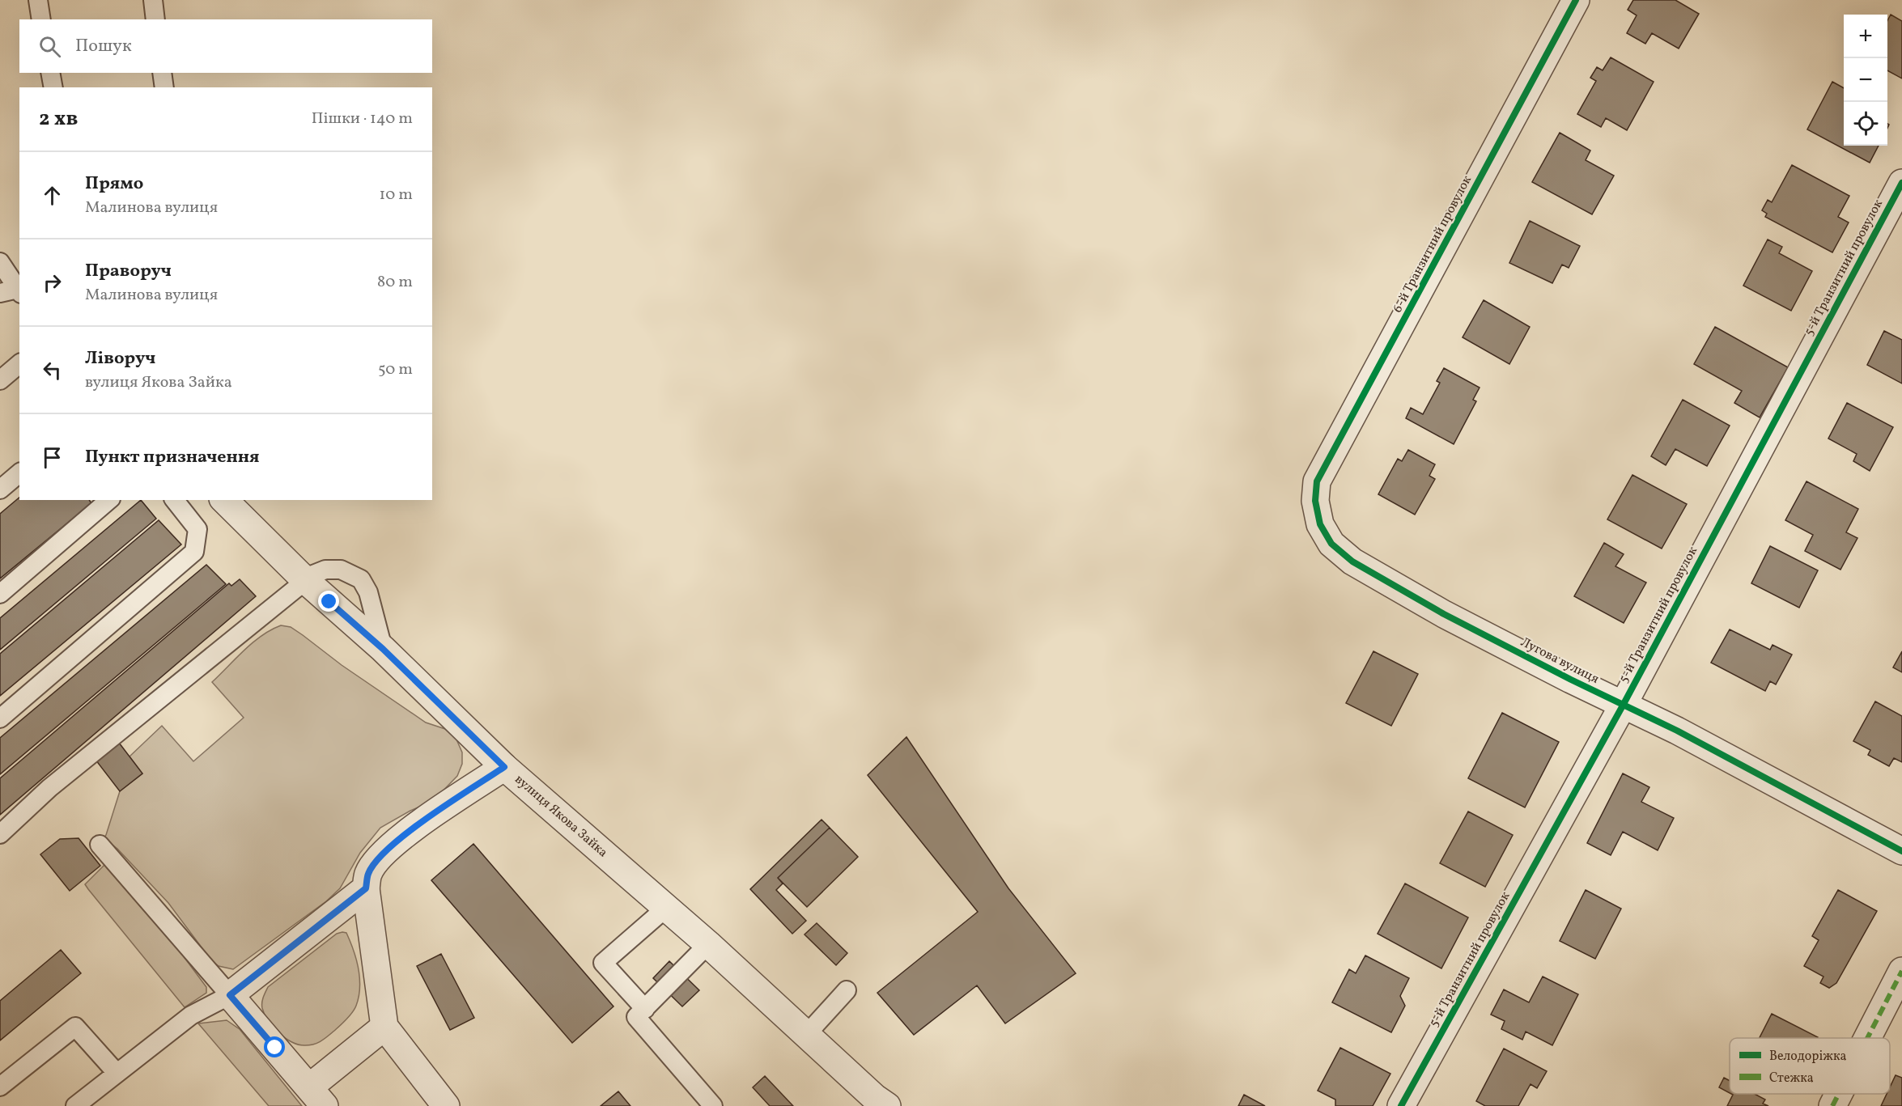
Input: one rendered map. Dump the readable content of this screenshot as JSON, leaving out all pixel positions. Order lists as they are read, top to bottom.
{
  "streets": {
    "street": [
      "6-й Транзитний провулок",
      "5-й Транзитний провулок",
      "Лугова вулиця",
      "вулиця Якова Зайка"
    ]
  },
  "crossings": [
    ["6-й Транзитний провулок", "Лугова вулиця"],
    ["5-й Транзитний провулок", "Лугова вулиця"]
  ],
  "legend": ["Велодоріжка", "Стежка"],
  "page": {
    "map_buttons": ["+", "−"],
    "search": "Пошук",
    "heading": ["2 хв", "Пішки · 140 m"],
    "list": [
      ["Прямо", "Малинова вулиця", "10 m"],
      ["Праворуч", "Малинова вулиця", "80 m"],
      ["Ліворуч", "вулиця Якова Зайка", "50 m"],
      "Пункт призначення"
    ]
  }
}
